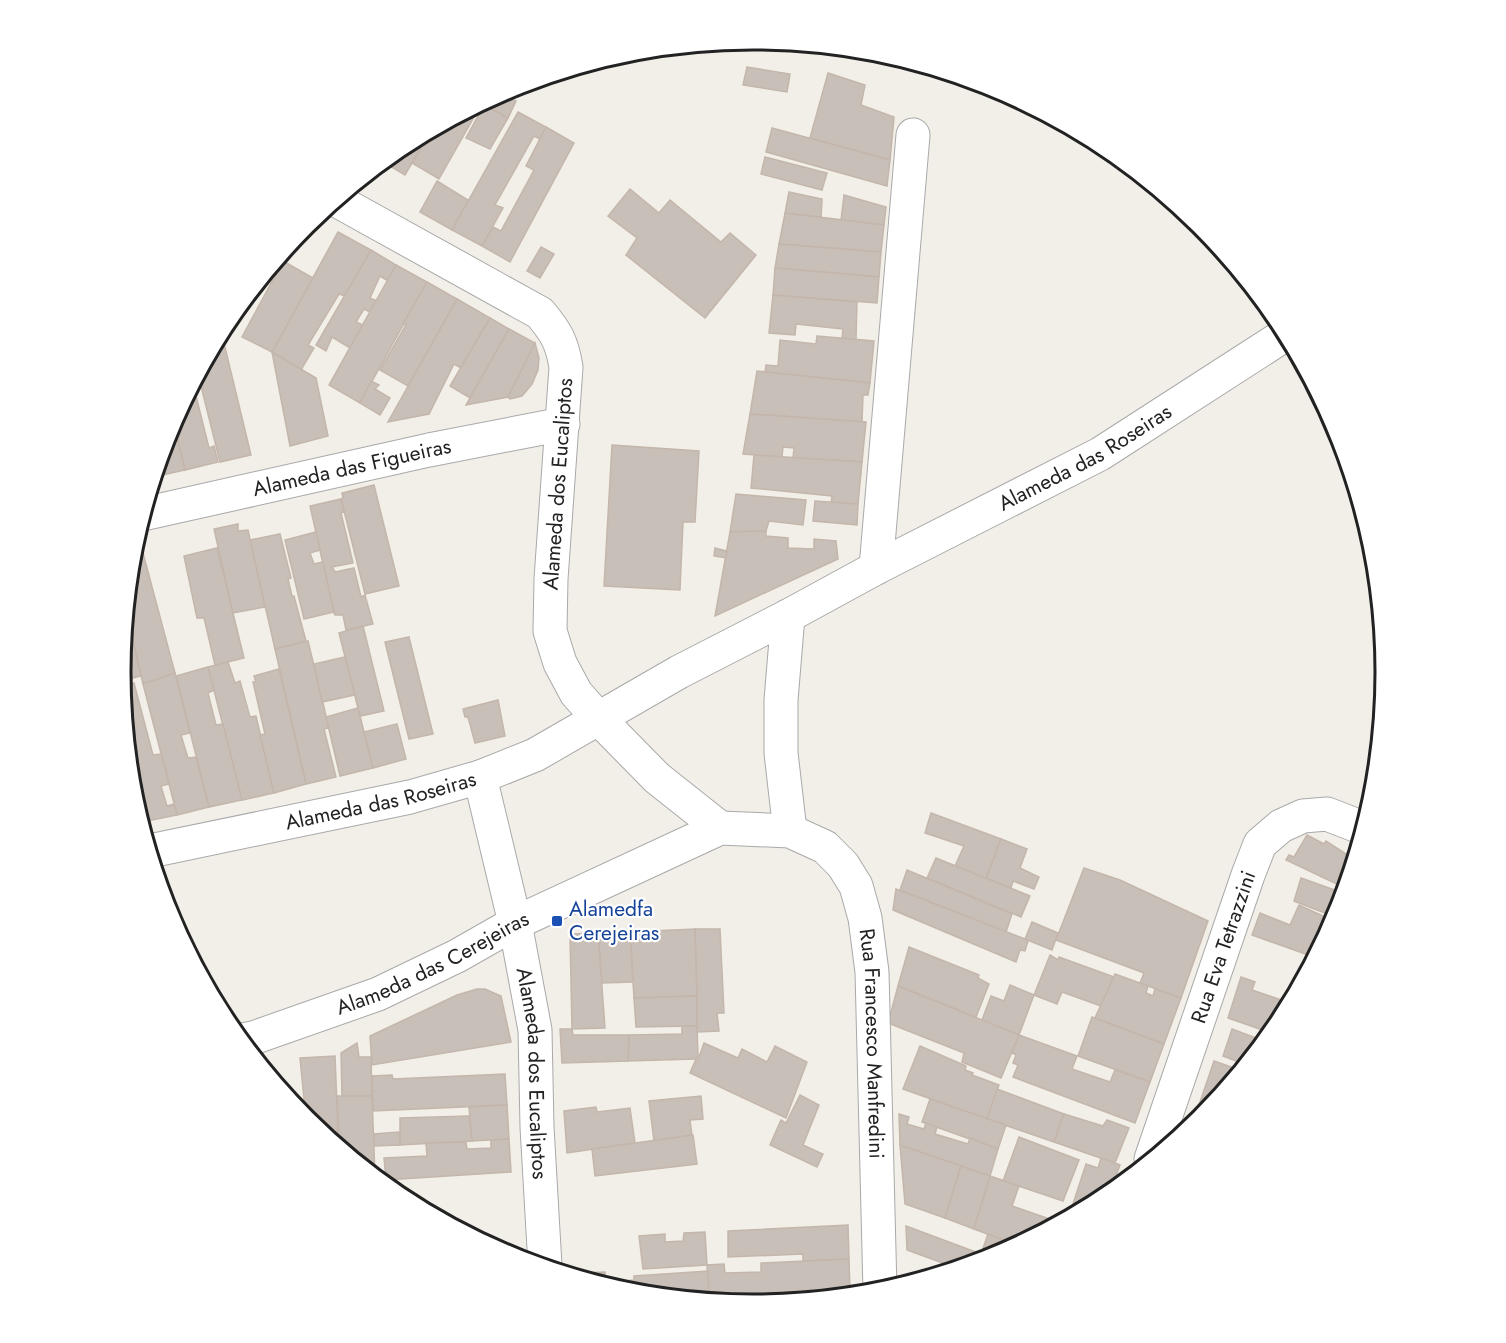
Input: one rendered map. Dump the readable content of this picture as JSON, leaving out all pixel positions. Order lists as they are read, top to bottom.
{
  "streets": {
    "street": [
      "Alameda das Roseiras",
      "Alameda das Figueiras",
      "Alameda dos Eucaliptos",
      "Rua Eva Tetrazzini",
      "Alameda das Cerejeiras",
      "Rua Francesco Manfredini"
    ]
  },
  "crossings": [
    ["Alameda das Roseiras", "Alameda dos Eucaliptos"],
    ["Alameda das Figueiras", "Alameda dos Eucaliptos"],
    ["Alameda dos Eucaliptos", "Alameda das Cerejeiras"],
    ["Alameda das Cerejeiras", "Rua Francesco Manfredini"]
  ],
  "places": {
    "transit": ["Alamedfa Cerejeiras"]
  }
}
